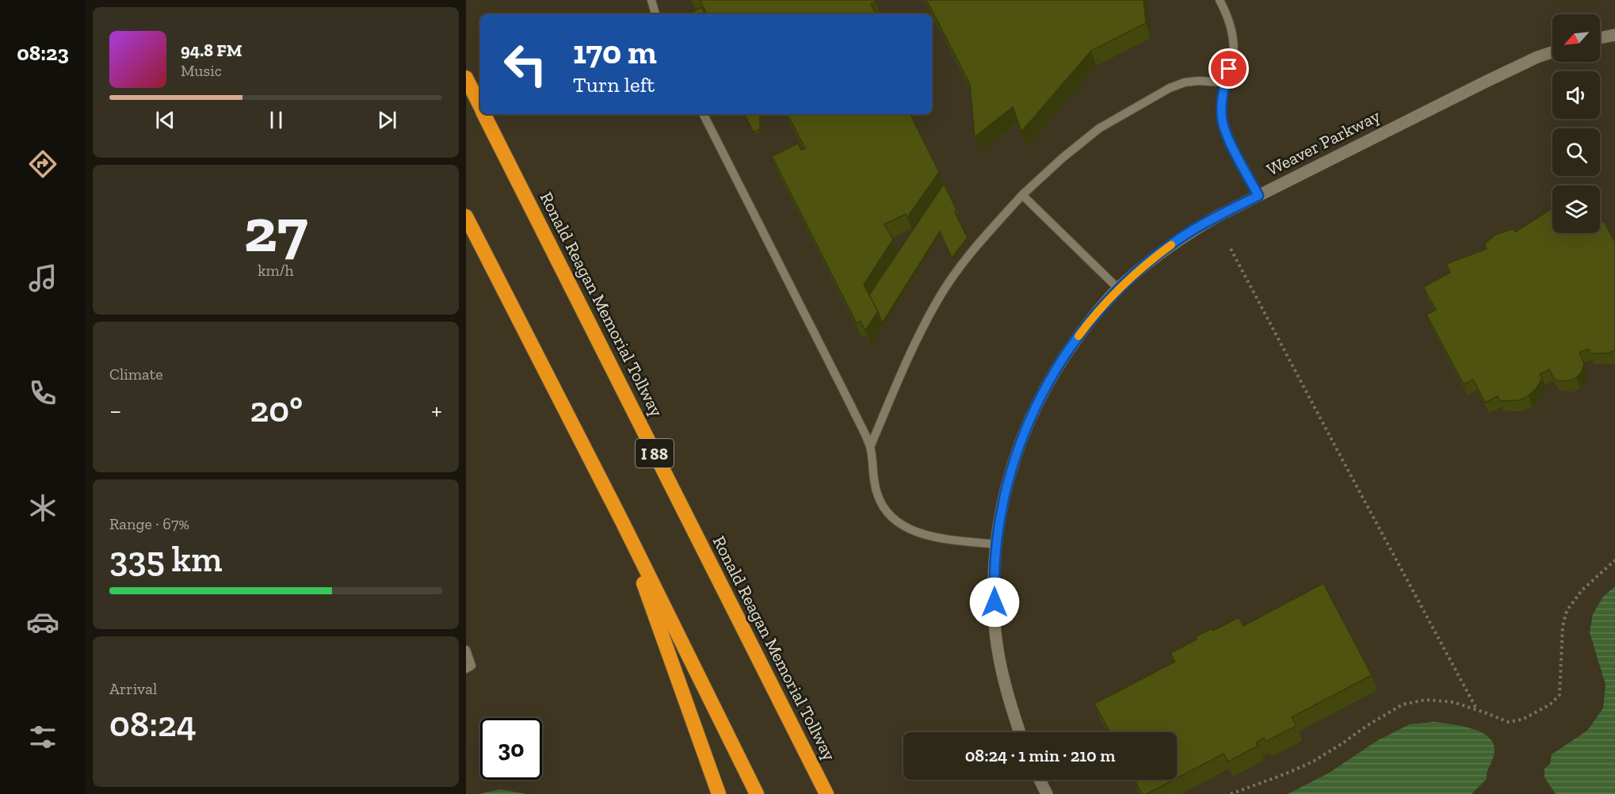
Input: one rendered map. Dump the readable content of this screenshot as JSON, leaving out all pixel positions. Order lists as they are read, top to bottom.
{
  "streets": {
    "highway": ["Ronald Reagan Memorial Tollway", "I 88"],
    "street": ["Weaver Parkway"]
  },
  "north": "bottom left",
  "page": {
    "tabs": "08:23",
    "turn": ["170 m", "Turn left"],
    "song": ["94.8 FM", "Music"],
    "tile": [
      ["27", "km/h"],
      "Climate",
      ["Range · 67%", "335 km"],
      ["Arrival", "08:24"]
    ],
    "heat": ["−", "20°", "+"],
    "limit": "30",
    "trip": "08:24 · 1 min · 210 m"
  }
}
